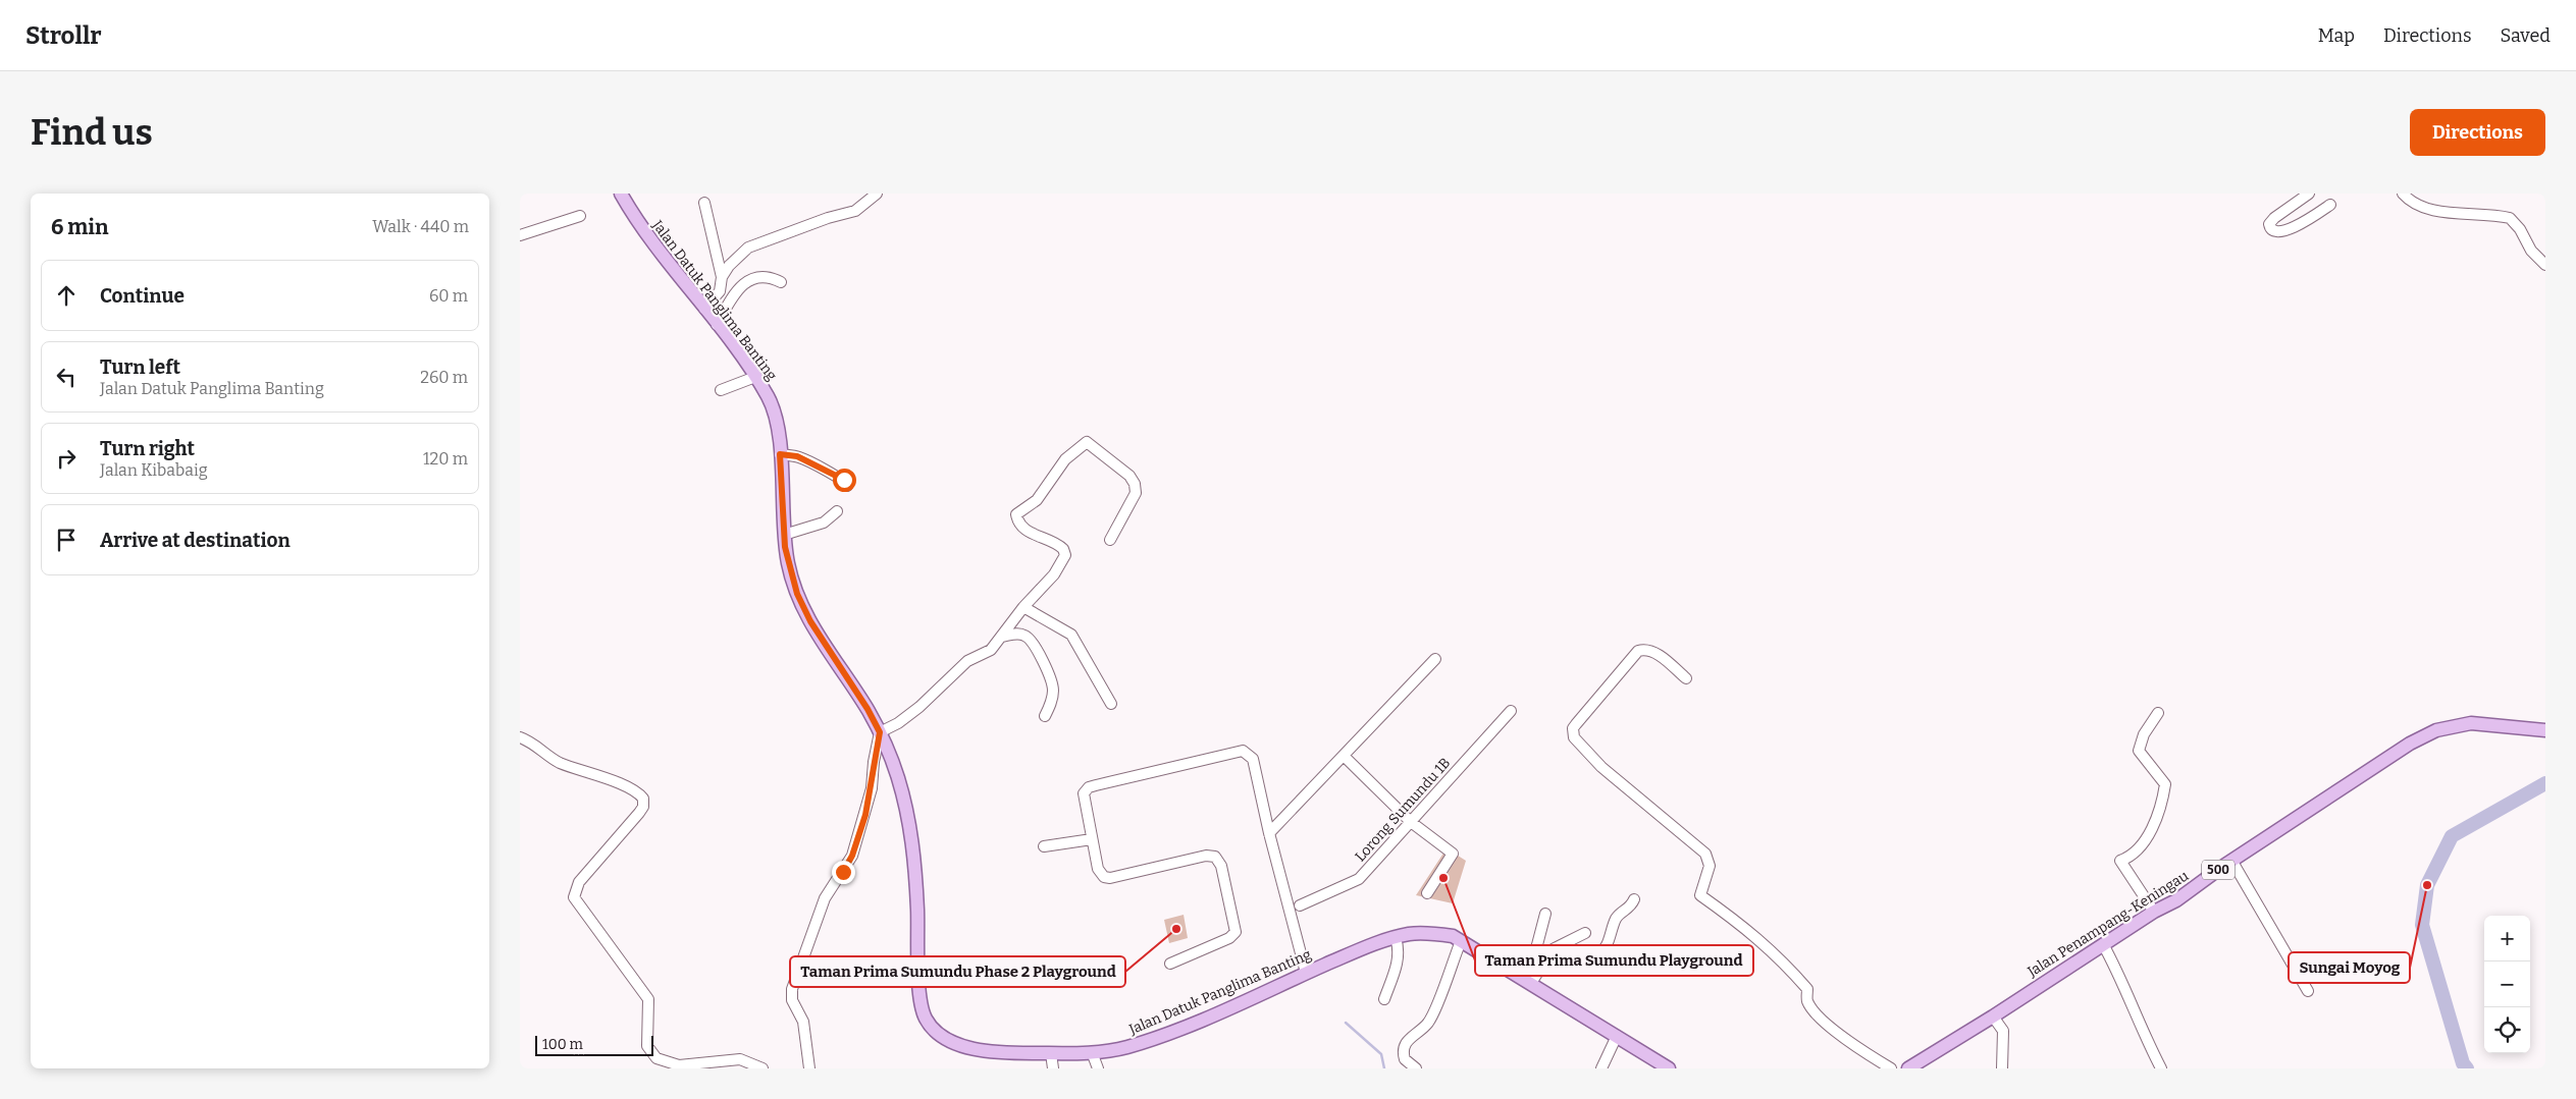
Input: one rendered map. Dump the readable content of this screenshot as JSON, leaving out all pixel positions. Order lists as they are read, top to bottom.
{
  "streets": {
    "main road": ["Jalan Datuk Panglima Banting", "500", "Jalan Penampang-Keningau"],
    "street": ["Lorong Sumundu 1B"]
  },
  "places": ["Taman Prima Sumundu Playground", "Sungai Moyog", "Taman Prima Sumundu Phase 2 Playground"],
  "scale_bar": "100 m",
  "page": {
    "header": "Strollr",
    "nav": ["Map", "Directions", "Saved"],
    "buttons": "Directions",
    "title": "Find us",
    "heading": ["6 min", "Walk · 440 m"],
    "list": [
      ["Continue", "60 m"],
      ["Turn left", "Jalan Datuk Panglima Banting", "260 m"],
      ["Turn right", "Jalan Kibabaig", "120 m"],
      "Arrive at destination"
    ],
    "map_buttons": ["+", "−"],
    "scale": "100 m"
  }
}
